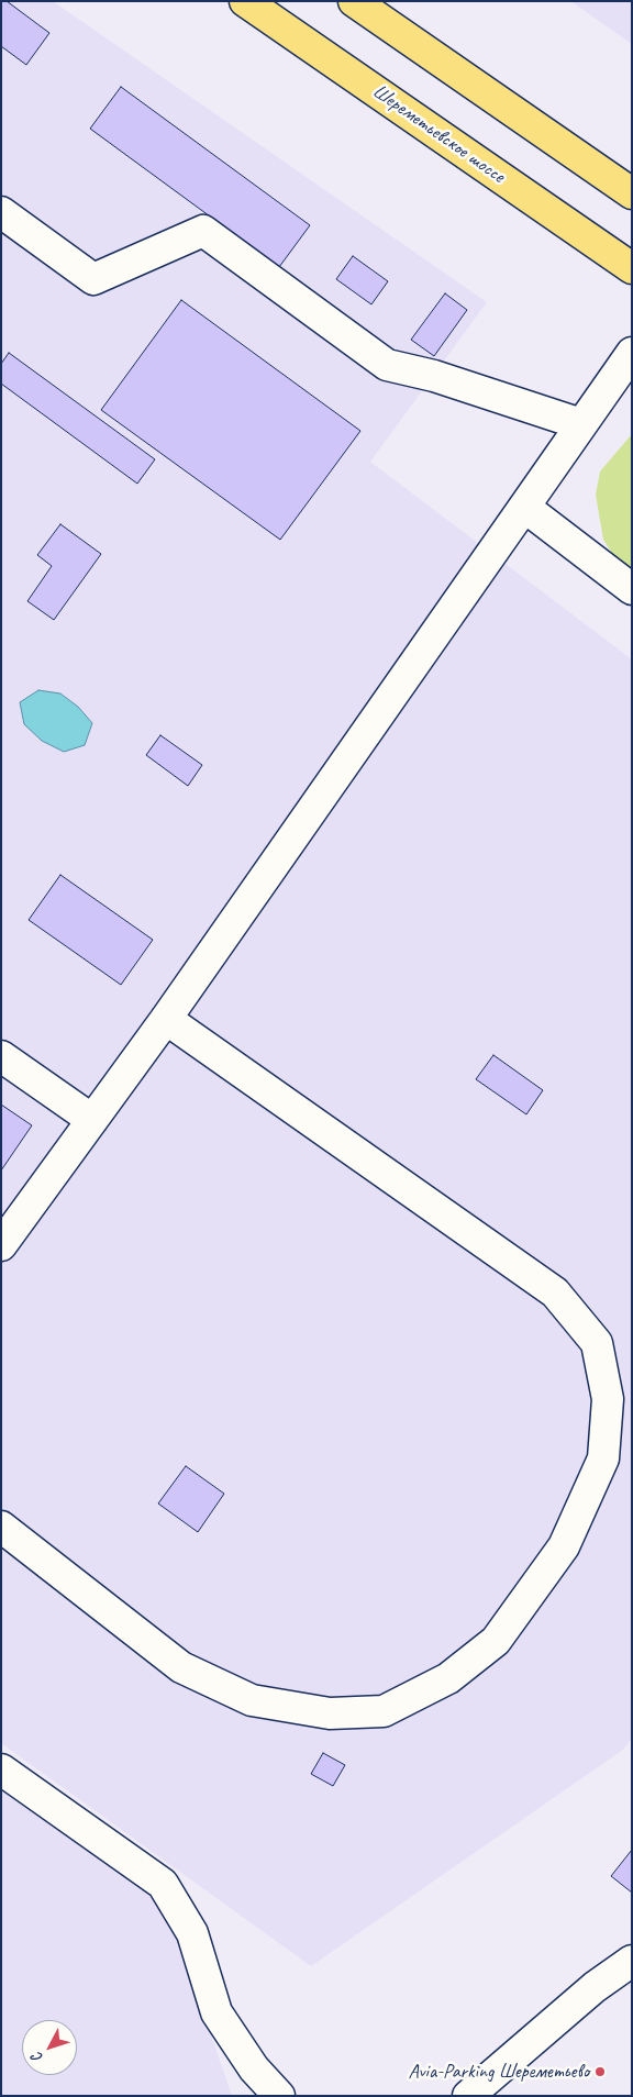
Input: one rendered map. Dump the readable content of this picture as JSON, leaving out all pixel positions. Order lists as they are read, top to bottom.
{
  "streets": {
    "main road": ["Шереметьевское шоссе"]
  },
  "places": ["Avia-Parking Шереметьево"],
  "north": "bottom left"
}
